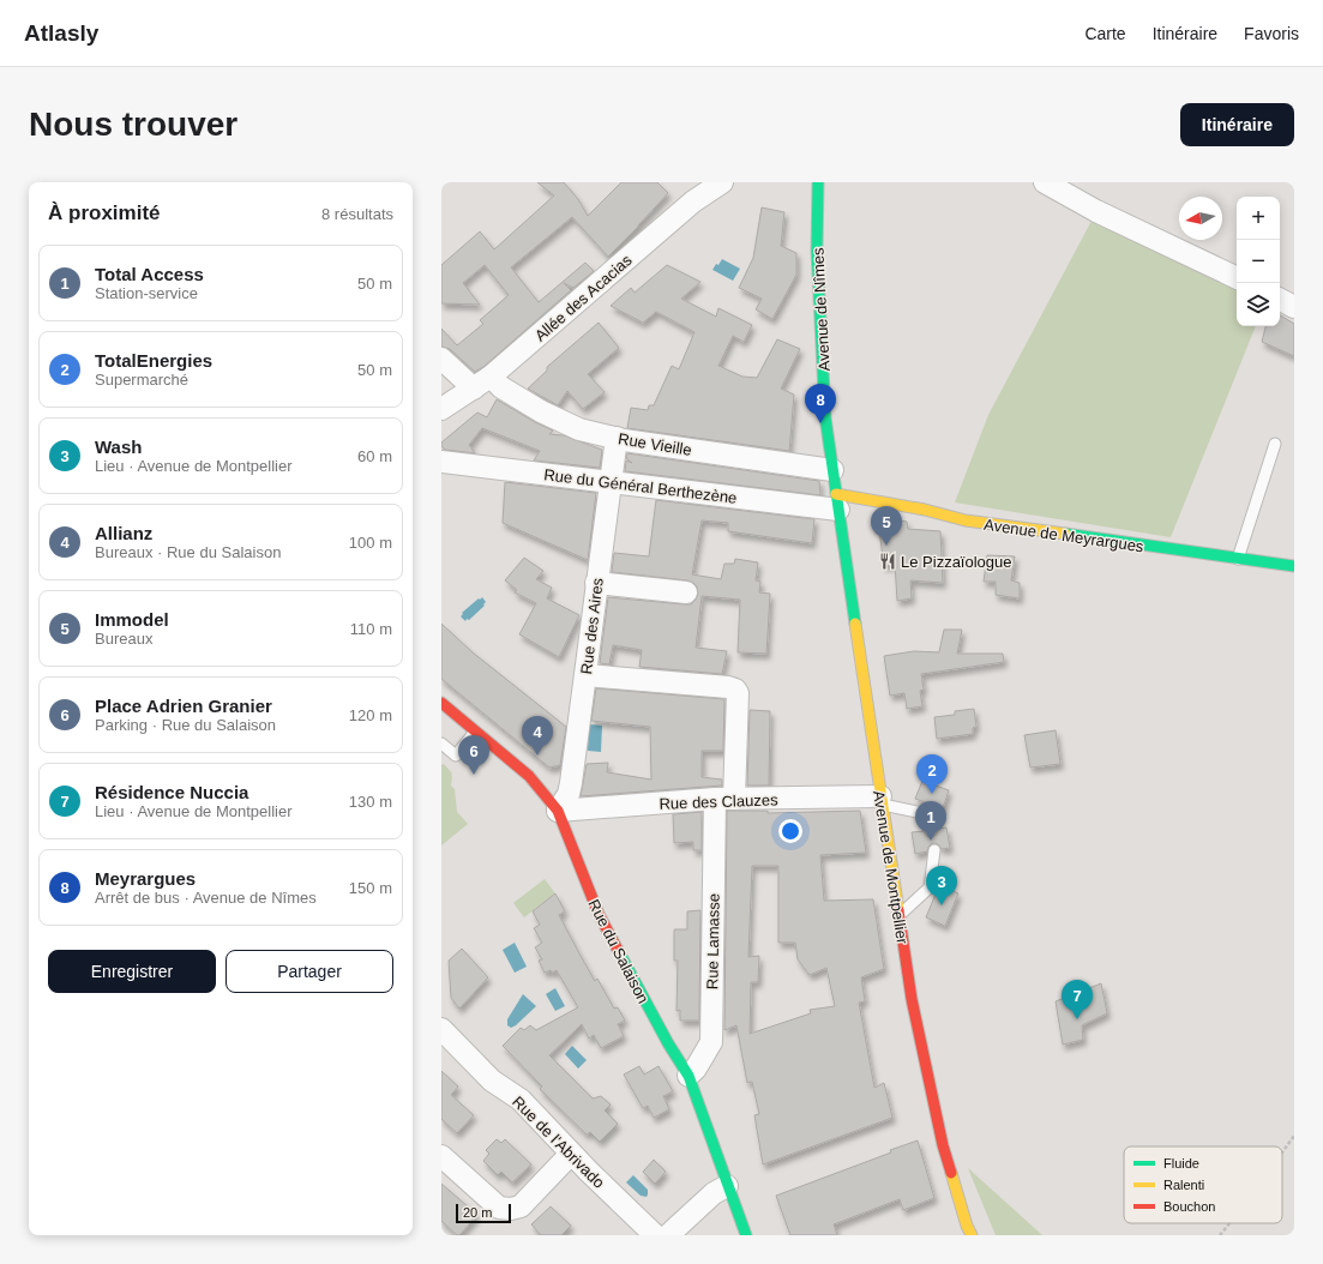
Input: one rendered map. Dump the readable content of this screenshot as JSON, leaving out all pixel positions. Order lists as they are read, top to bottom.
{
  "streets": {
    "street": [
      "Allée des Acacias",
      "Avenue de Nîmes",
      "Rue Vieille",
      "Rue du Général Berthezène",
      "Avenue de Meyrargues",
      "Rue des Aires",
      "Rue des Clauzes",
      "Avenue de Montpellier",
      "Rue Lamasse",
      "Rue du Salaison",
      "Rue de l'Abrivado"
    ]
  },
  "crossings": [
    ["Allée des Acacias", "Rue Vieille"],
    ["Avenue de Nîmes", "Rue Vieille"],
    ["Avenue de Nîmes", "Rue du Général Berthezène"],
    ["Avenue de Nîmes", "Avenue de Meyrargues"],
    ["Avenue de Nîmes", "Avenue de Montpellier"],
    ["Rue Vieille", "Rue des Aires"],
    ["Rue du Général Berthezène", "Avenue de Meyrargues"],
    ["Rue du Général Berthezène", "Rue des Aires"],
    ["Rue du Général Berthezène", "Avenue de Montpellier"],
    ["Avenue de Meyrargues", "Avenue de Montpellier"],
    ["Rue des Aires", "Rue des Clauzes"],
    ["Rue des Aires", "Rue Lamasse"],
    ["Rue des Aires", "Rue du Salaison"],
    ["Rue des Clauzes", "Avenue de Montpellier"],
    ["Rue des Clauzes", "Rue Lamasse"],
    ["Rue des Clauzes", "Rue du Salaison"],
    ["Rue Lamasse", "Rue du Salaison"]
  ],
  "places": {
    "restaurant": ["Le Pizzaïologue"]
  },
  "legend": ["Fluide", "Ralenti", "Bouchon"],
  "scale_bar": "20 m",
  "north": "left",
  "page": {
    "header": "Atlasly",
    "nav": ["Carte", "Itinéraire", "Favoris"],
    "buttons": [
      "Itinéraire",
      ["Enregistrer", "Partager"]
    ],
    "title": "Nous trouver",
    "heading": ["À proximité", "8 résultats"],
    "map_buttons": ["+", "−"],
    "list": [
      {
        "mark": "1",
        "name": "Total Access",
        "note": "Station-service",
        "value": "50 m"
      },
      {
        "mark": "2",
        "name": "TotalEnergies",
        "note": "Supermarché",
        "value": "50 m"
      },
      {
        "mark": "3",
        "name": "Wash",
        "note": "Lieu · Avenue de Montpellier",
        "value": "60 m"
      },
      {
        "mark": "4",
        "name": "Allianz",
        "note": "Bureaux · Rue du Salaison",
        "value": "100 m"
      },
      {
        "mark": "5",
        "name": "Immodel",
        "note": "Bureaux",
        "value": "110 m"
      },
      {
        "mark": "6",
        "name": "Place Adrien Granier",
        "note": "Parking · Rue du Salaison",
        "value": "120 m"
      },
      {
        "mark": "7",
        "name": "Résidence Nuccia",
        "note": "Lieu · Avenue de Montpellier",
        "value": "130 m"
      },
      {
        "mark": "8",
        "name": "Meyrargues",
        "note": "Arrêt de bus · Avenue de Nîmes",
        "value": "150 m"
      }
    ],
    "pins": [
      "8",
      "5",
      "4",
      "6",
      "2",
      "1",
      "3",
      "7"
    ],
    "scale": "20 m"
  }
}
